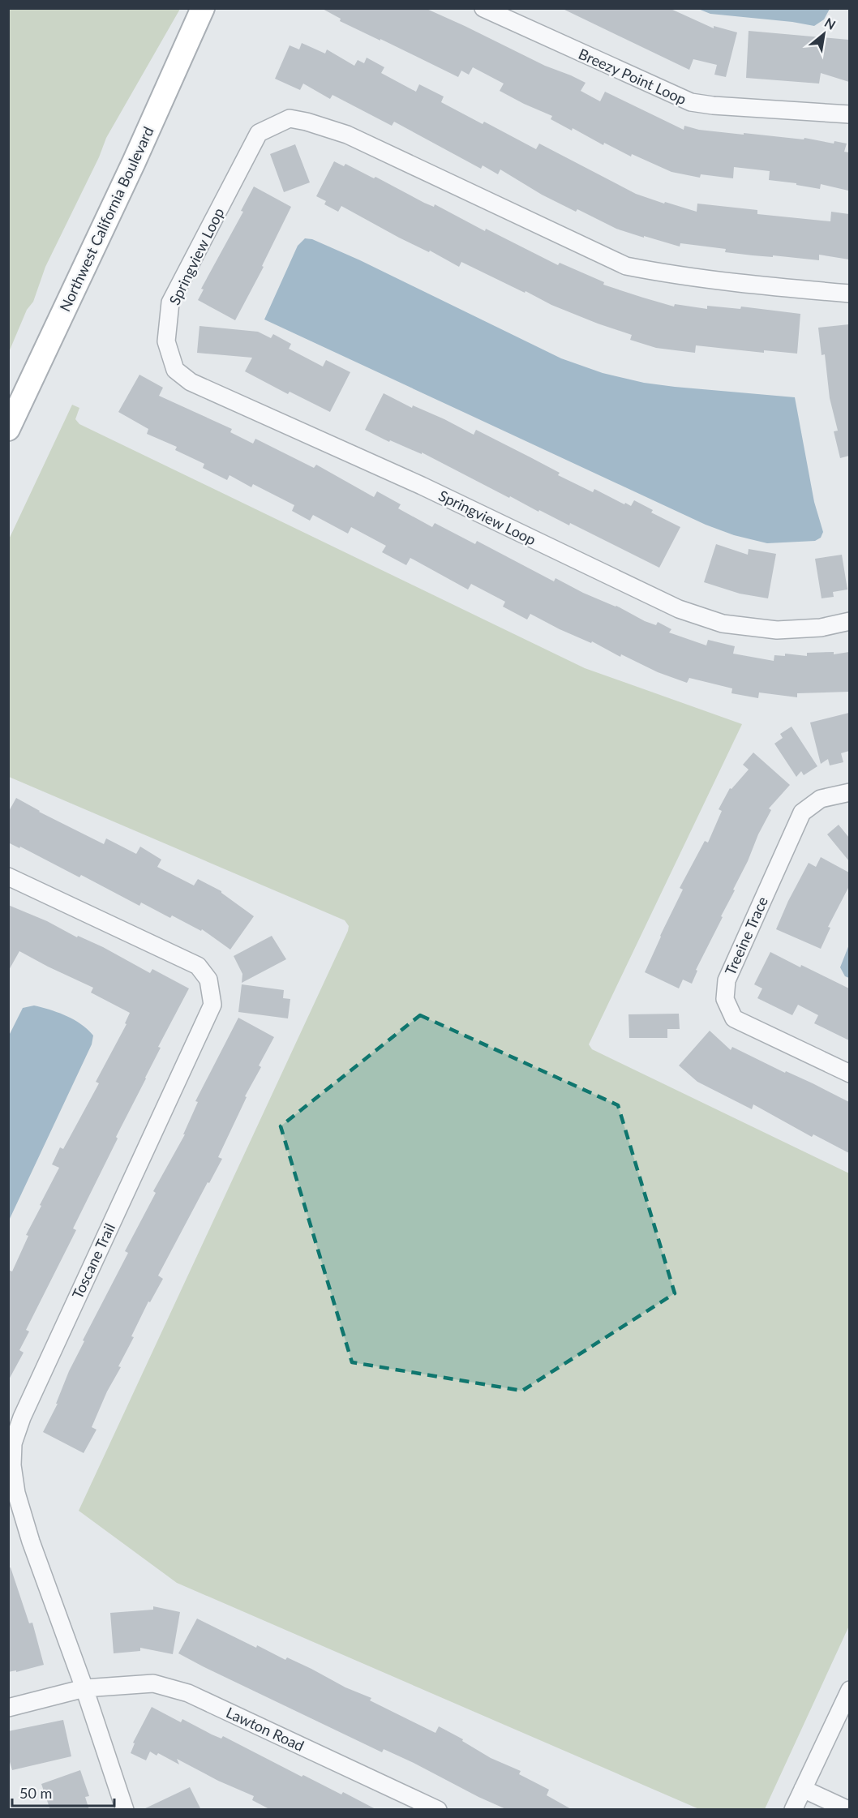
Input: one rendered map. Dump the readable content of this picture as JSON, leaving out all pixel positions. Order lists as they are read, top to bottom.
{
  "streets": {
    "street": [
      "Breezy Point Loop",
      "Northwest California Boulevard",
      "Springview Loop",
      "Treeine Trace",
      "Toscane Trail",
      "Lawton Road"
    ]
  },
  "crossings": [
    ["Toscane Trail", "Lawton Road"]
  ],
  "scale_bar": "50 m",
  "north": "top right"
}
